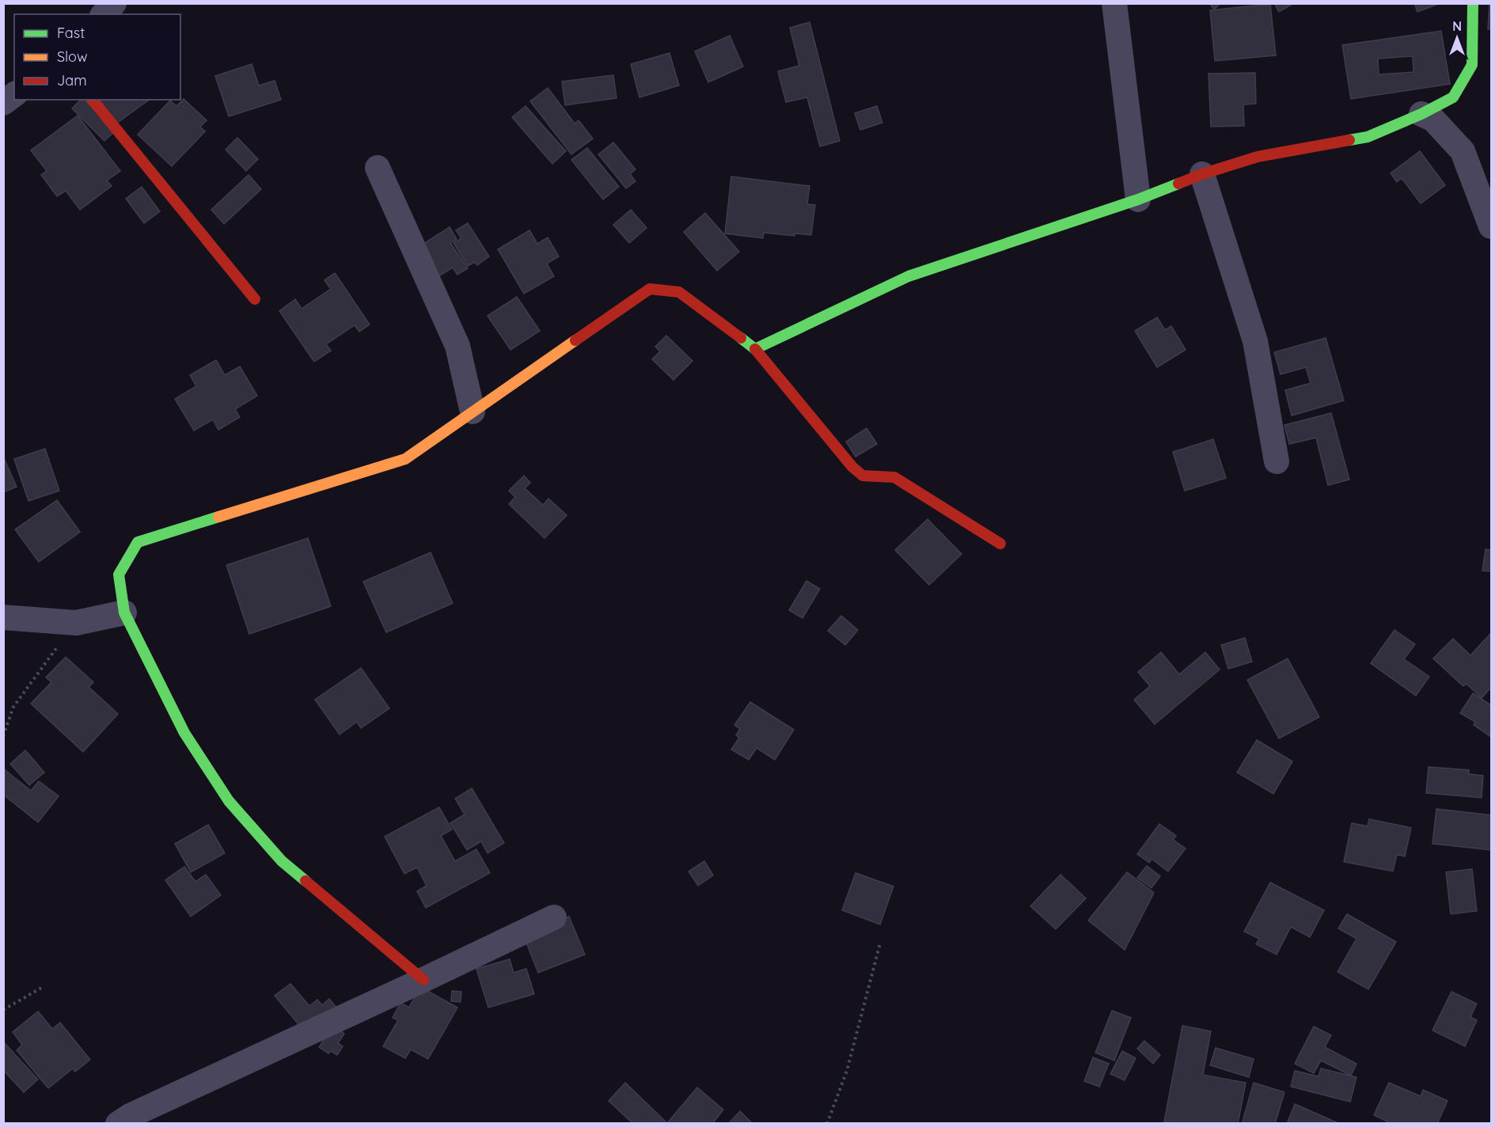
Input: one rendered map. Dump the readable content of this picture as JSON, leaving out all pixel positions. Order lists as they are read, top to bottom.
{
  "legend": ["Fast", "Slow", "Jam"],
  "north": "top"
}
